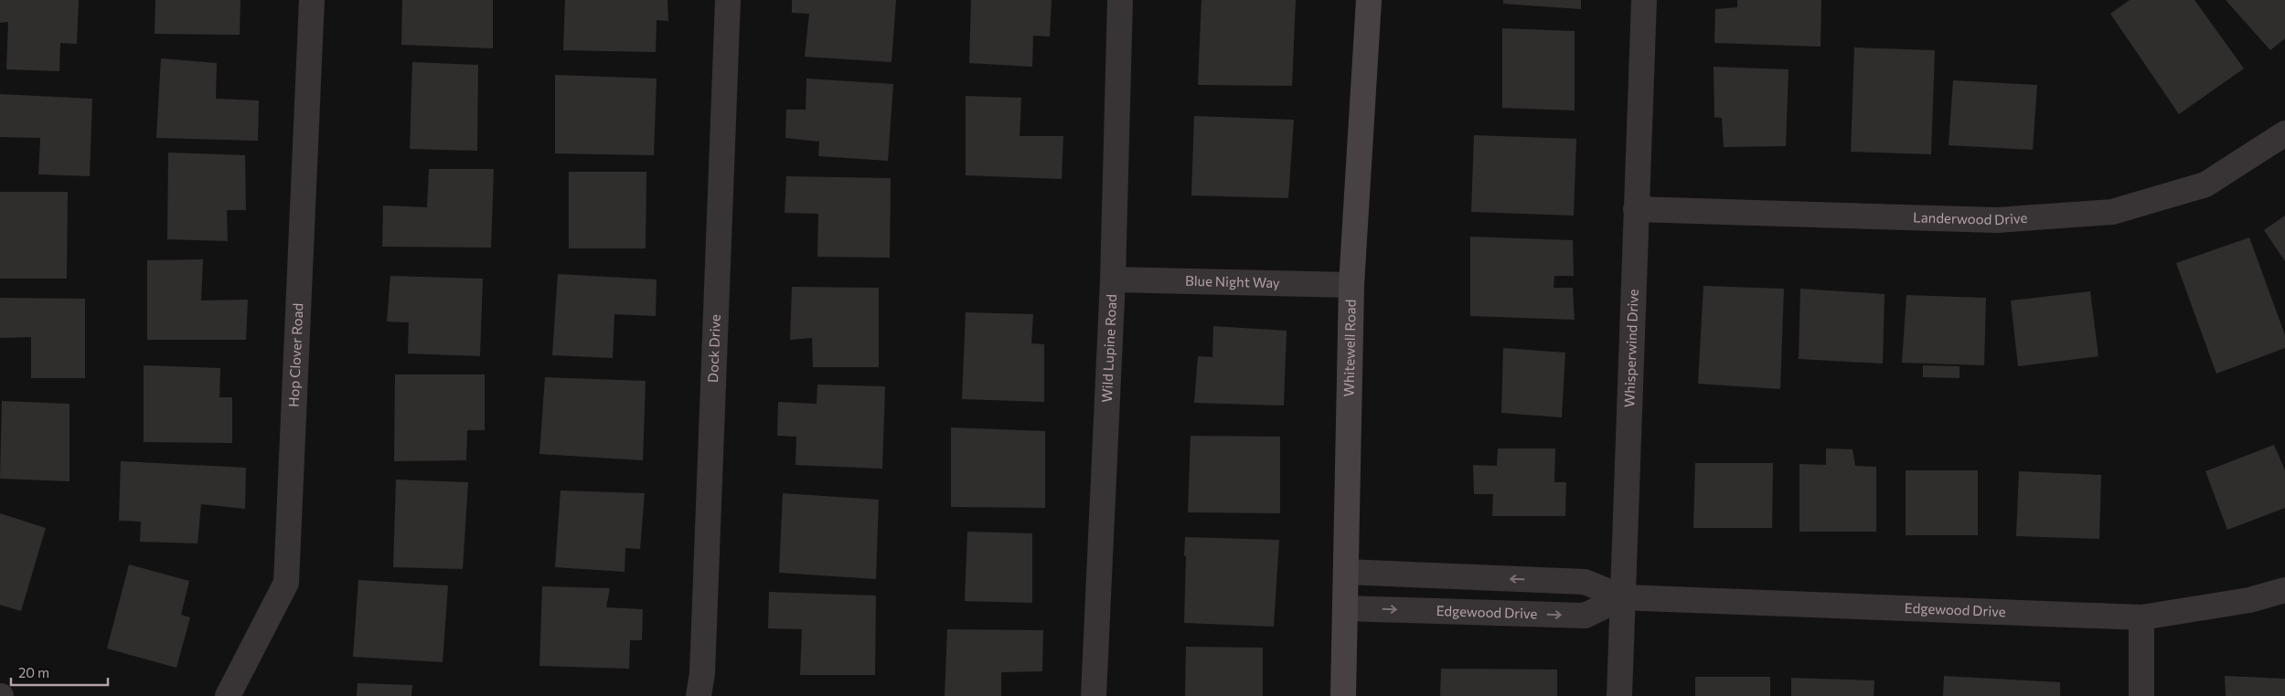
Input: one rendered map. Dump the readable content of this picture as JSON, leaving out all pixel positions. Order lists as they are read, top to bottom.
{
  "streets": {
    "street": [
      "Landerwood Drive",
      "Blue Night Way",
      "Dock Drive",
      "Wild Lupine Road",
      "Whitewell Road",
      "Whisperwind Drive",
      "Hop Clover Road",
      "Edgewood Drive"
    ]
  },
  "crossings": [
    ["Landerwood Drive", "Whisperwind Drive"],
    ["Blue Night Way", "Wild Lupine Road"],
    ["Blue Night Way", "Whitewell Road"],
    ["Whitewell Road", "Edgewood Drive"],
    ["Whisperwind Drive", "Edgewood Drive"]
  ],
  "scale_bar": "20 m"
}
